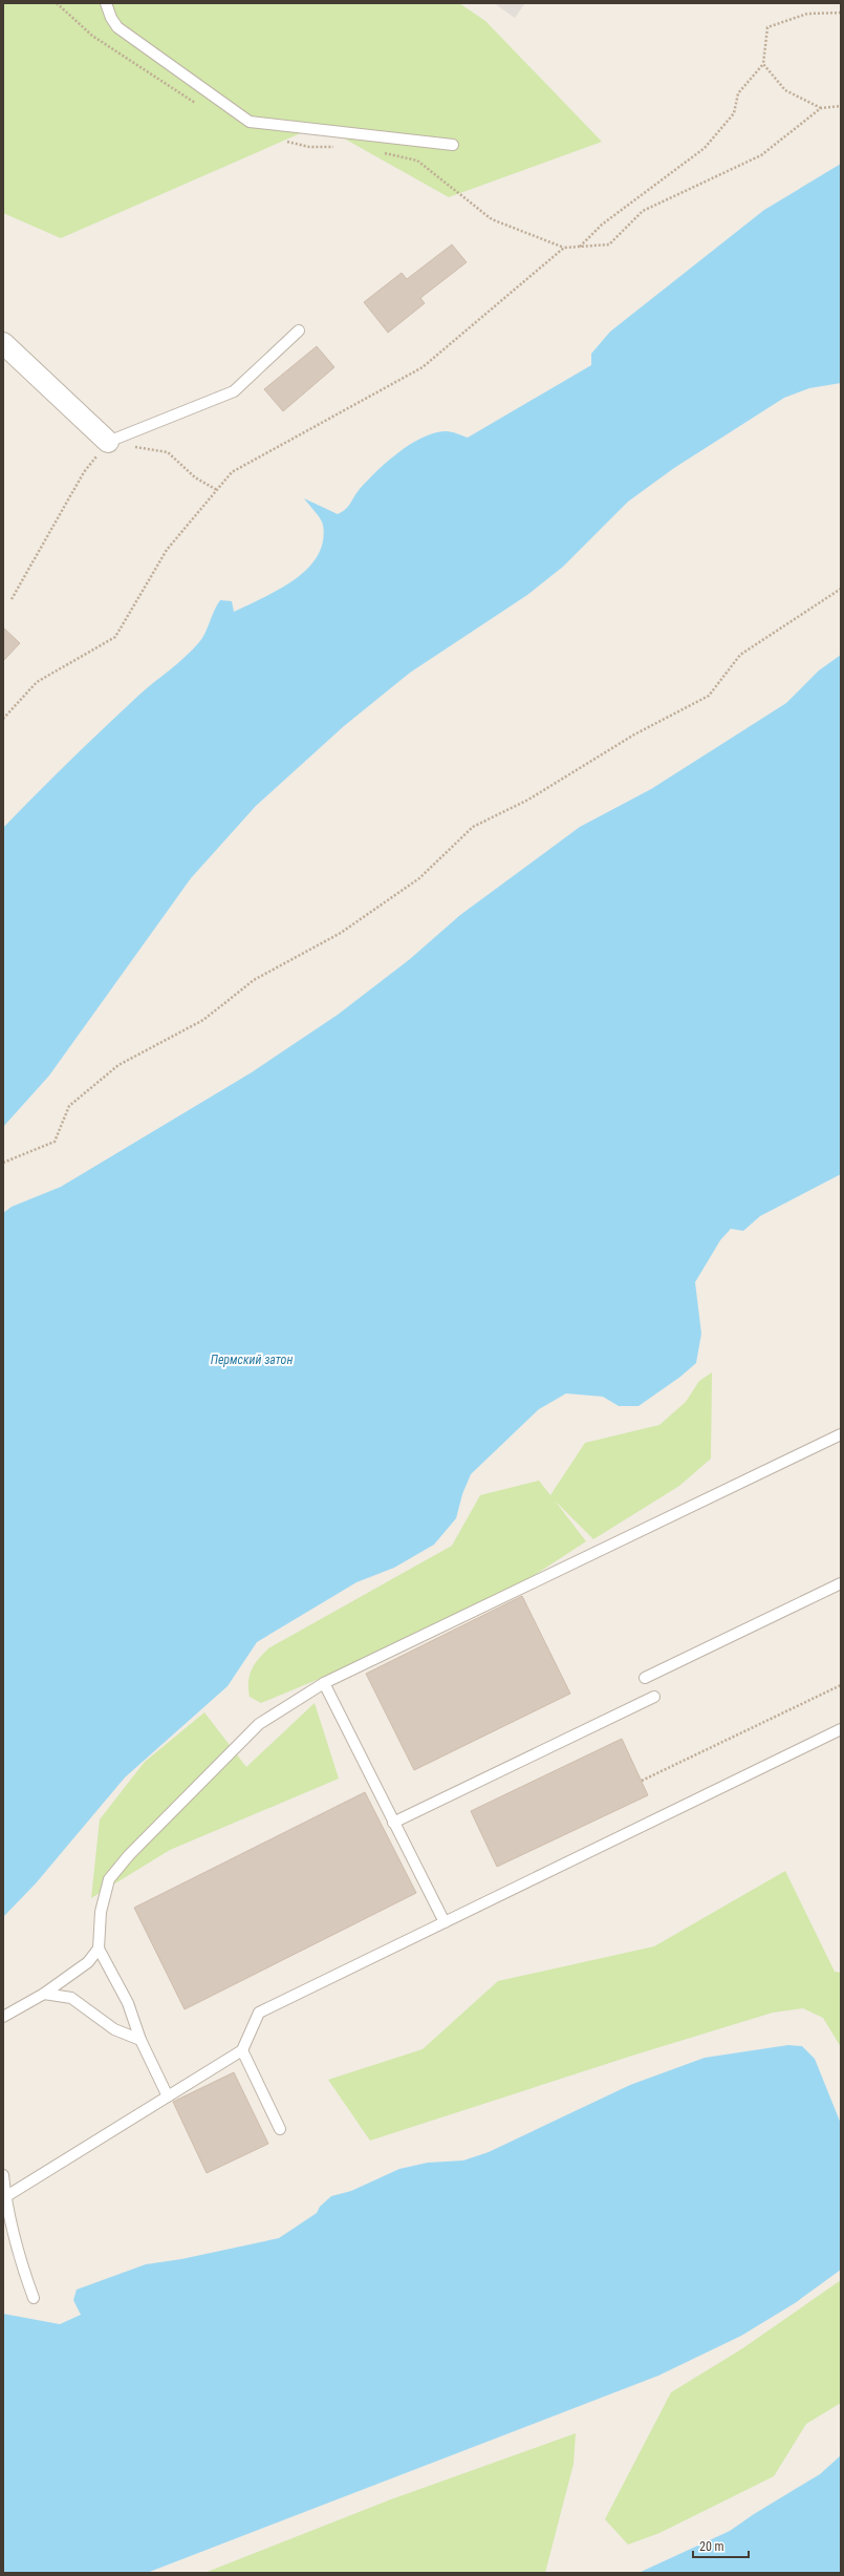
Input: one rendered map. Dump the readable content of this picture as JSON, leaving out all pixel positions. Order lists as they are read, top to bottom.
{
  "water": ["Пермский затон"],
  "scale_bar": "20 m"
}
